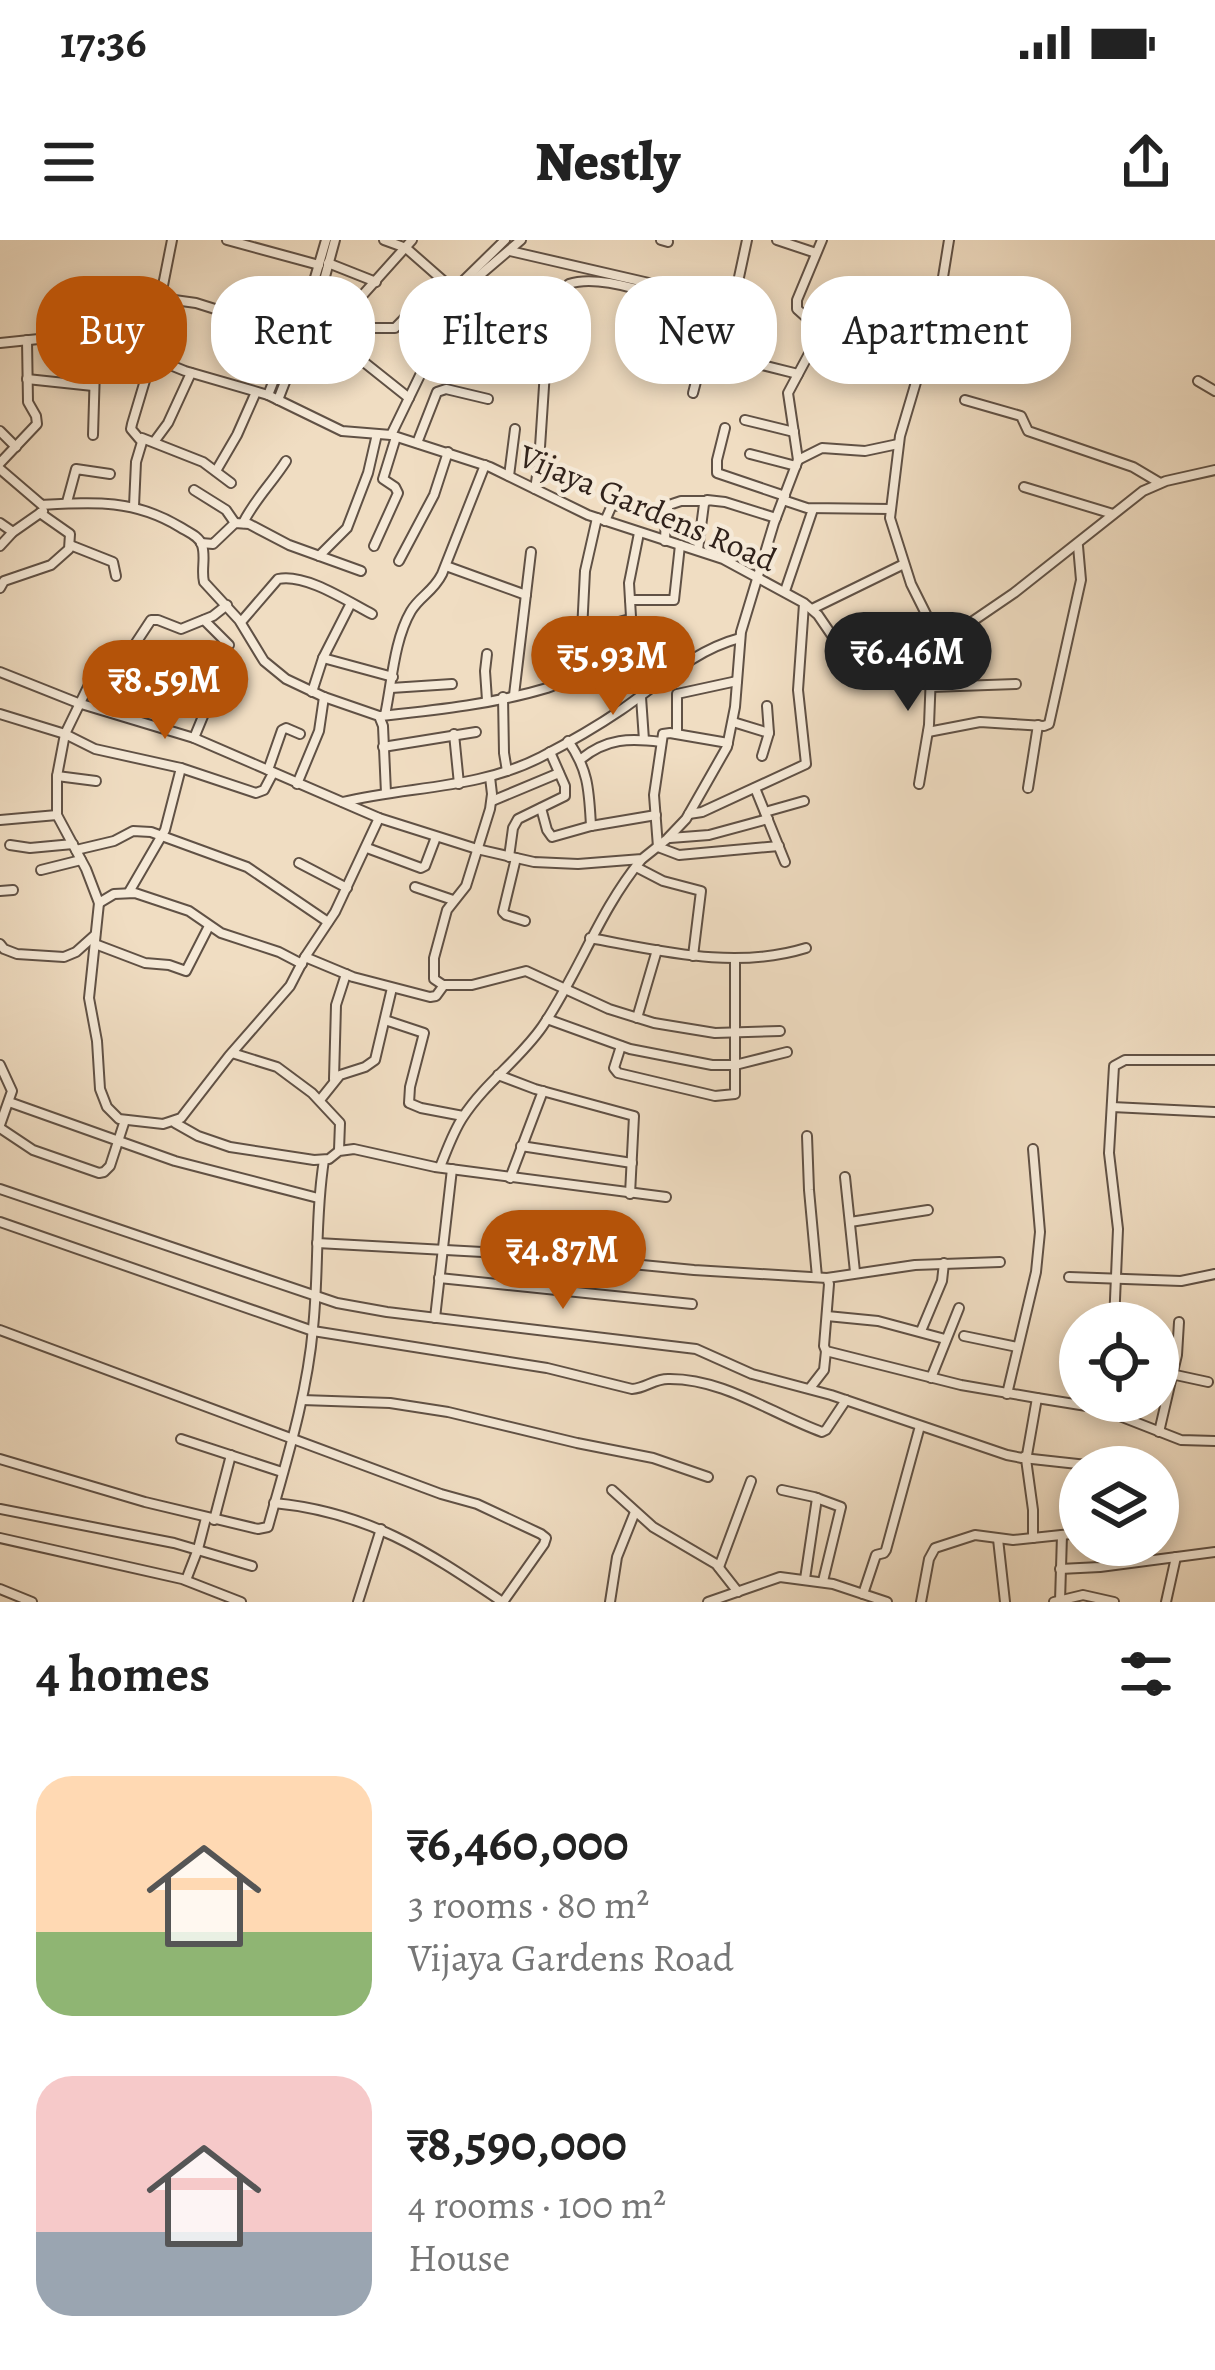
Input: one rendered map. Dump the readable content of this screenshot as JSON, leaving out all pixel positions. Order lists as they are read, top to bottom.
{
  "streets": {
    "street": ["Vijaya Gardens Road"]
  },
  "page": {
    "status": "17:36",
    "header": "Nestly",
    "chip": [
      "Buy",
      "Rent",
      "Filters",
      "New",
      "Apartment"
    ],
    "price": [
      "₹6.46M",
      "₹5.93M",
      "₹8.59M",
      "₹4.87M"
    ],
    "heading": "4 homes",
    "list": [
      {
        "name": "₹6,460,000",
        "note": "3 rooms · 80 m² · Vijaya Gardens Road"
      },
      {
        "name": "₹8,590,000",
        "note": "4 rooms · 100 m² · House"
      }
    ]
  }
}
